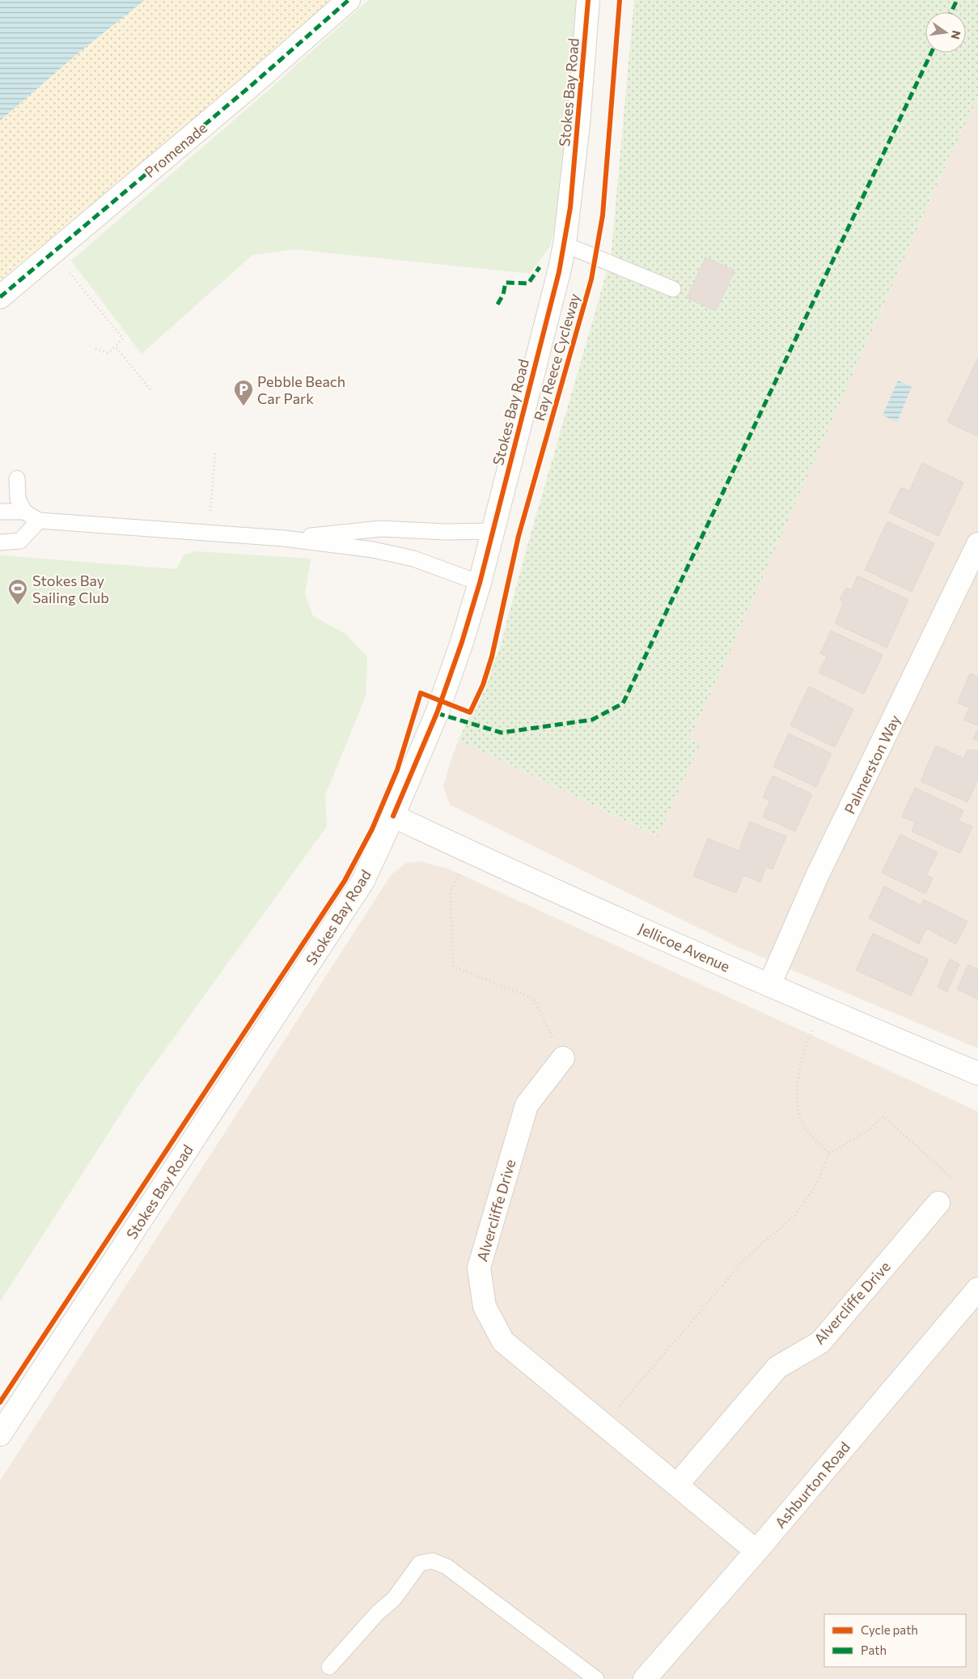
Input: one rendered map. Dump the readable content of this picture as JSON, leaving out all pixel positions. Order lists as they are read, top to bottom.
{
  "streets": {
    "street": [
      "Stokes Bay Road",
      "Promenade",
      "Palmerston Way",
      "Jellicoe Avenue",
      "Alvercliffe Drive",
      "Ashburton Road"
    ],
    "cycle path": ["Ray Reece Cycleway"]
  },
  "crossings": [
    ["Stokes Bay Road", "Jellicoe Avenue"],
    ["Palmerston Way", "Jellicoe Avenue"],
    ["Alvercliffe Drive", "Ashburton Road"]
  ],
  "places": {
    "parking": ["Pebble Beach Car Park"],
    "sports": ["Stokes Bay Sailing Club"]
  },
  "legend": ["Cycle path", "Path"],
  "north": "right"
}
